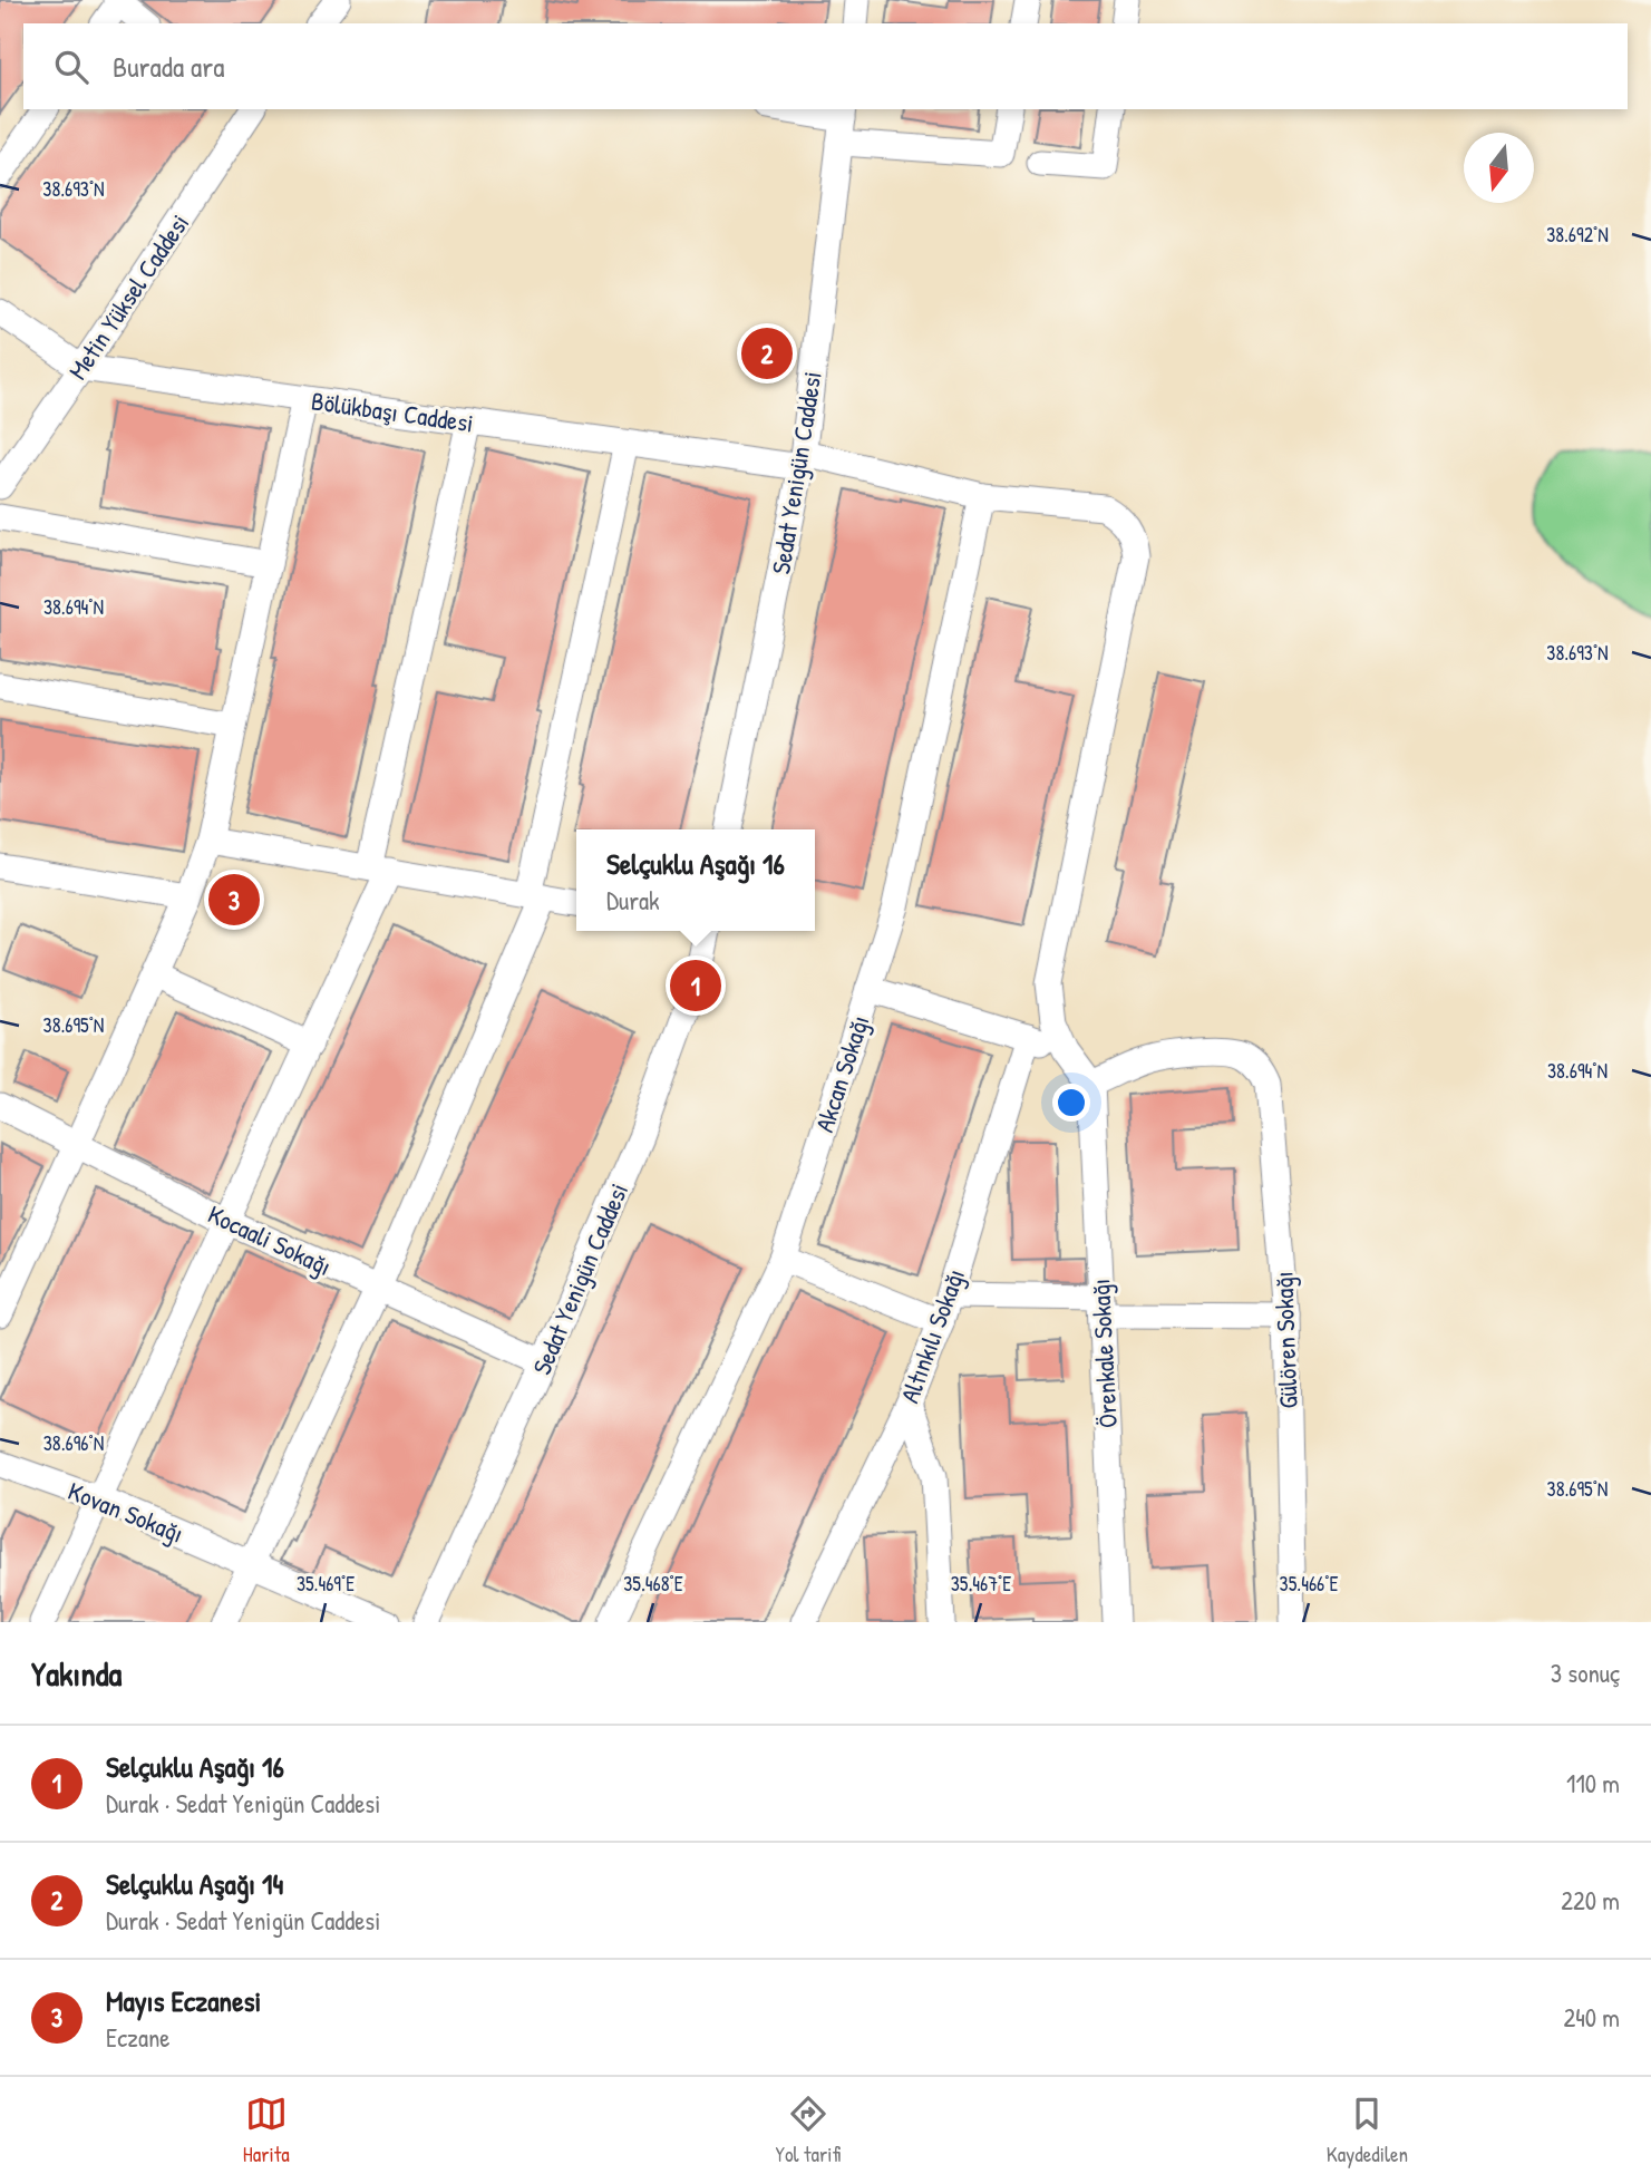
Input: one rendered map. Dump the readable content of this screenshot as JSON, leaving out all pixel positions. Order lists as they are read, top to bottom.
{
  "streets": {
    "street": [
      "Metin Yüksel Caddesi",
      "Bölükbaşı Caddesi",
      "Sedat Yenigün Caddesi",
      "Akcan Sokağı",
      "Kocaali Sokağı",
      "Altınkılı Sokağı",
      "Gülören Sokağı",
      "Örenkale Sokağı",
      "Kovan Sokağı"
    ]
  },
  "crossings": [
    ["Metin Yüksel Caddesi", "Bölükbaşı Caddesi"],
    ["Bölükbaşı Caddesi", "Sedat Yenigün Caddesi"],
    ["Bölükbaşı Caddesi", "Akcan Sokağı"],
    ["Sedat Yenigün Caddesi", "Kocaali Sokağı"],
    ["Gülören Sokağı", "Örenkale Sokağı"]
  ],
  "north": "bottom",
  "page": {
    "search": "Burada ara",
    "pins": ["2", "3", "1"],
    "popup": ["Selçuklu Aşağı 16", "Durak"],
    "heading": ["Yakında", "3 sonuç"],
    "list": [
      {
        "mark": "1",
        "name": "Selçuklu Aşağı 16",
        "note": "Durak · Sedat Yenigün Caddesi",
        "value": "110 m"
      },
      {
        "mark": "2",
        "name": "Selçuklu Aşağı 14",
        "note": "Durak · Sedat Yenigün Caddesi",
        "value": "220 m"
      },
      {
        "mark": "3",
        "name": "Mayıs Eczanesi",
        "note": "Eczane",
        "value": "240 m"
      }
    ],
    "nav": ["Harita", "Yol tarifi", "Kaydedilen"]
  },
  "coordinates": [
    "38.693°N",
    "38.692°N",
    "38.694°N",
    "38.695°N",
    "38.696°N",
    "35.469°E",
    "35.468°E",
    "35.467°E",
    "35.466°E"
  ]
}
